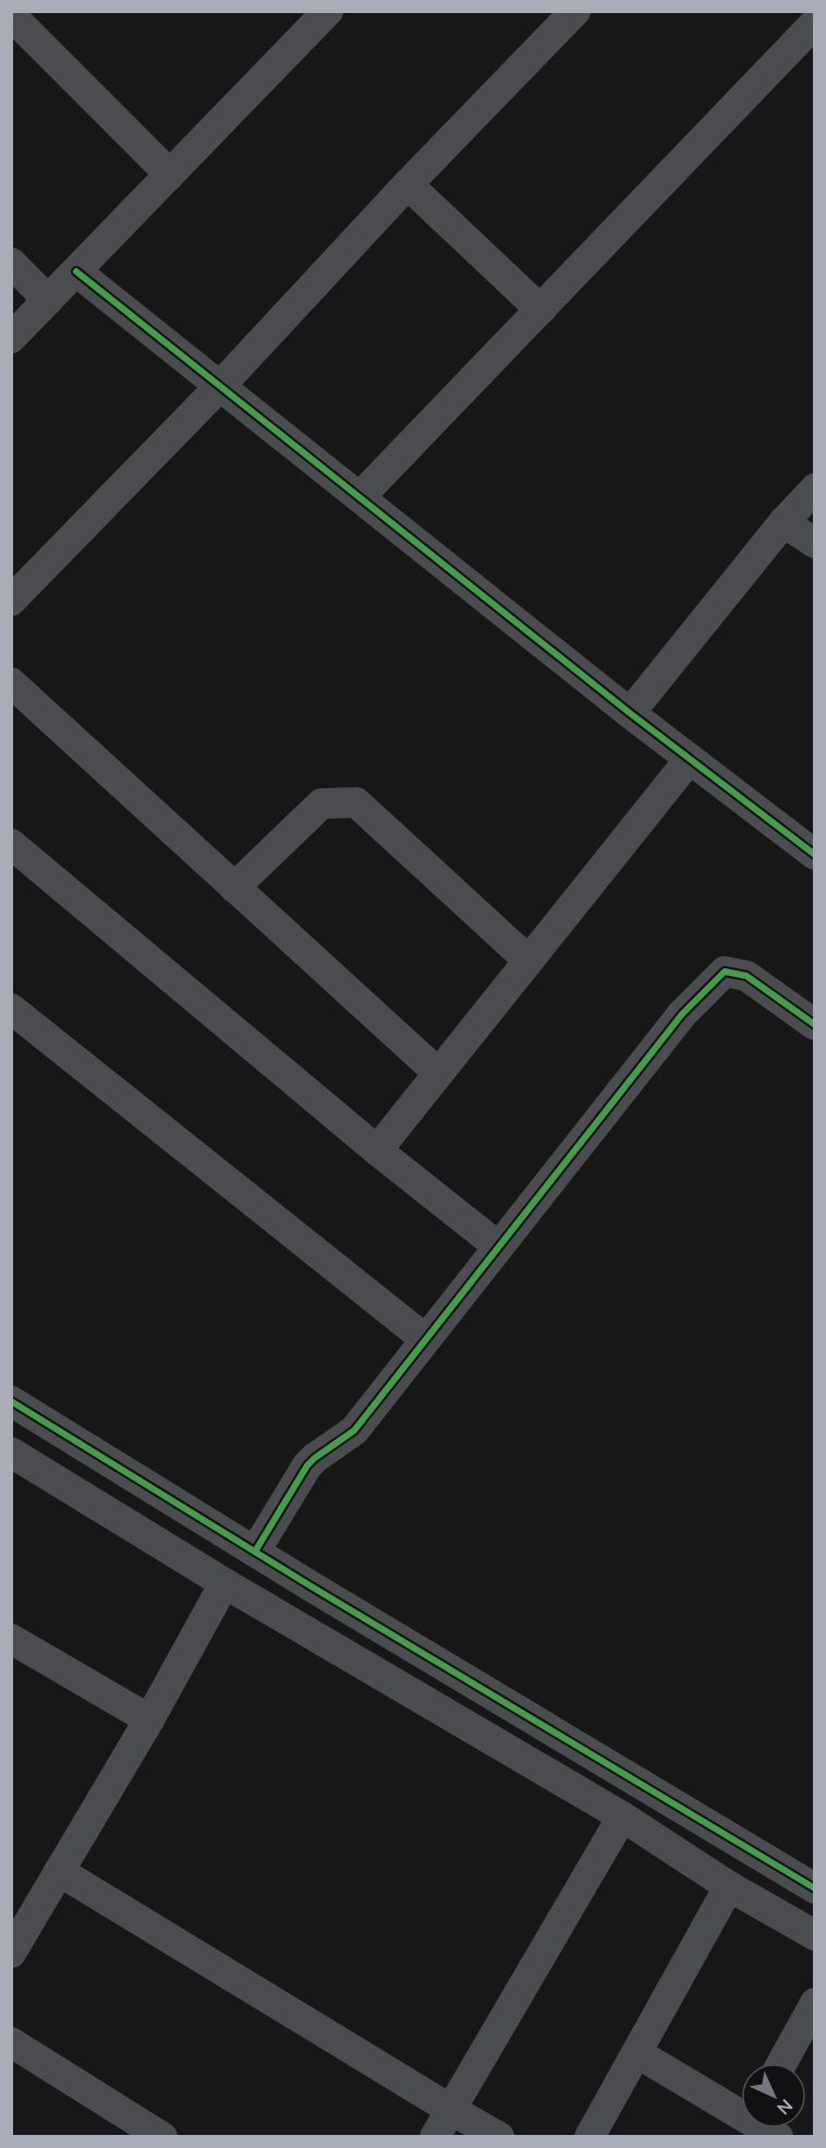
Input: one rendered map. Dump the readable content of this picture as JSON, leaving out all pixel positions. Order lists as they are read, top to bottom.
{
  "north": "bottom right"
}
